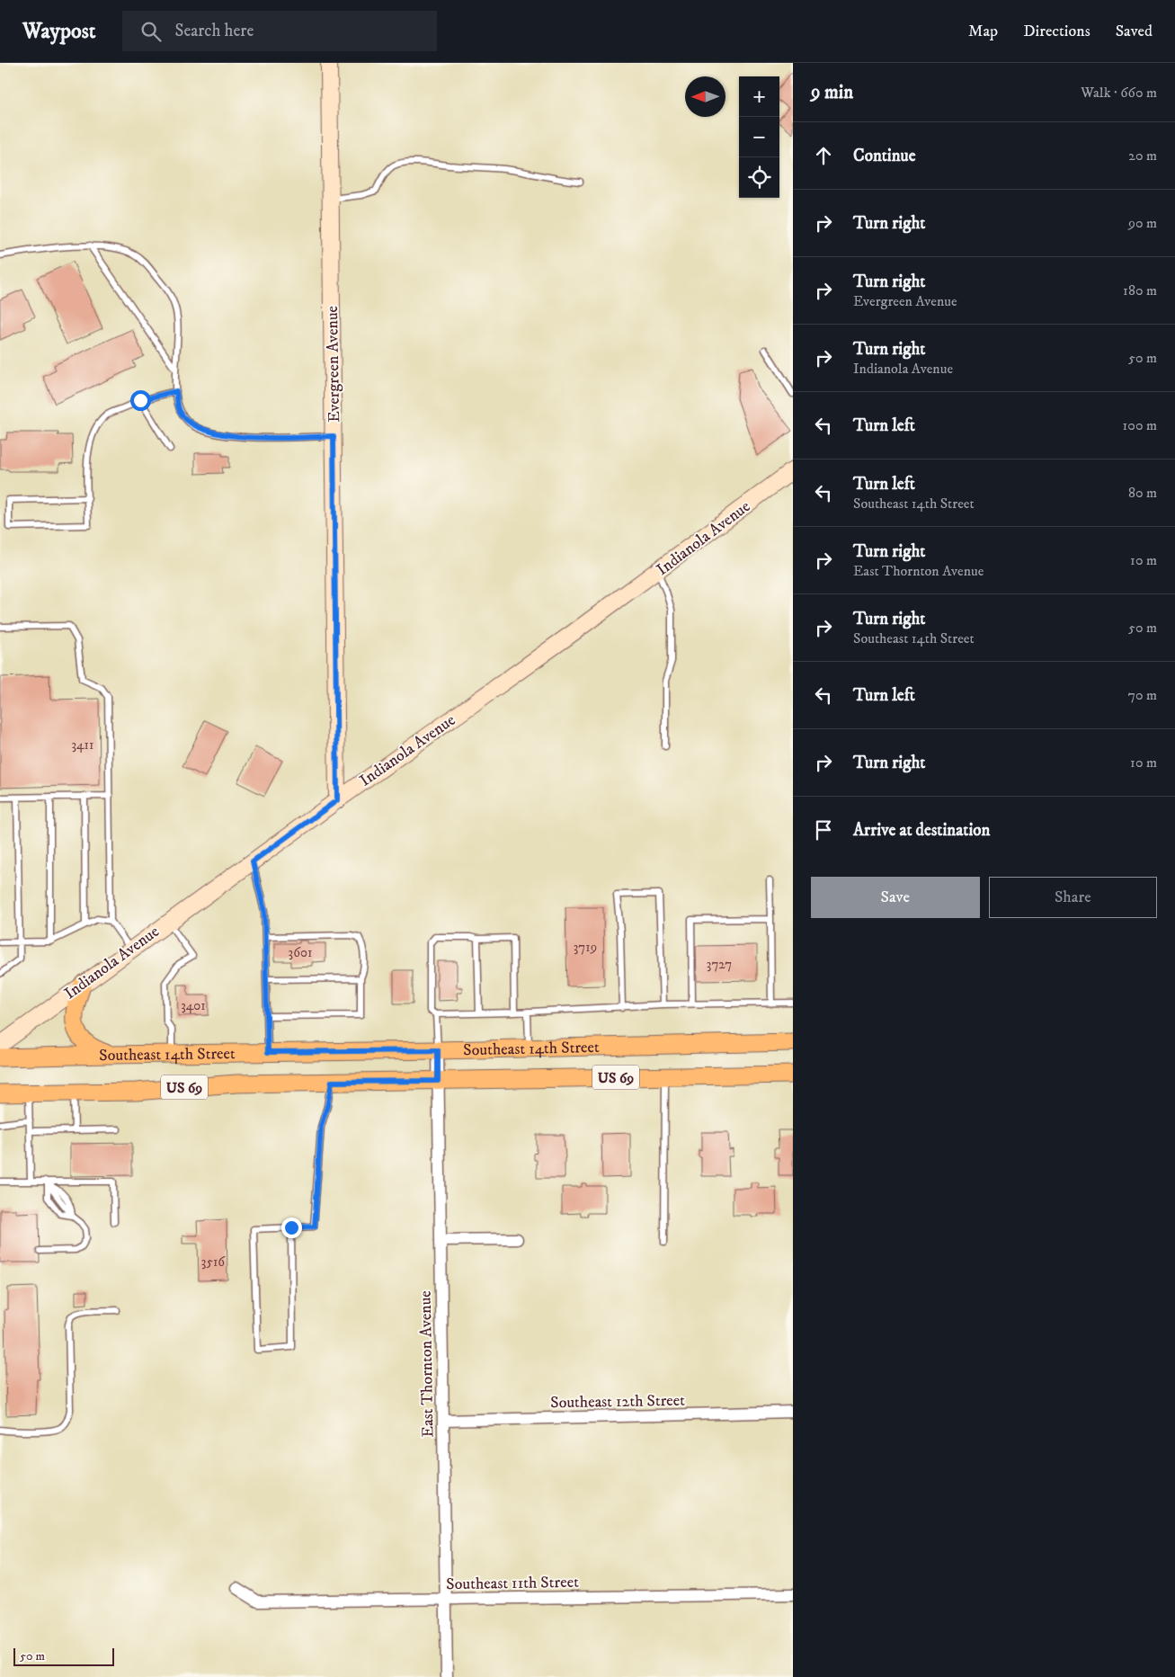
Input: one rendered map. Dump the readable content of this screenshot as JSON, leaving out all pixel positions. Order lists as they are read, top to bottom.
{
  "streets": {
    "main road": [
      "Evergreen Avenue",
      "Indianola Avenue",
      "Southeast 14th Street",
      "US 69"
    ],
    "street": ["East Thornton Avenue", "Southeast 12th Street", "Southeast 11th Street"]
  },
  "crossings": [
    ["Evergreen Avenue", "Indianola Avenue"],
    ["Southeast 14th Street", "East Thornton Avenue"],
    ["East Thornton Avenue", "Southeast 12th Street"],
    ["East Thornton Avenue", "Southeast 11th Street"]
  ],
  "house_numbers": [
    "3411",
    "3719",
    "3601",
    "3727",
    "3401",
    "3516"
  ],
  "scale_bar": "50 m",
  "north": "left",
  "page": {
    "header": "Waypost",
    "search": "Search here",
    "nav": ["Map", "Directions", "Saved"],
    "heading": ["9 min", "Walk · 660 m"],
    "map_buttons": ["+", "−"],
    "list": [
      ["Continue", "20 m"],
      ["Turn right", "90 m"],
      ["Turn right", "Evergreen Avenue", "180 m"],
      ["Turn right", "Indianola Avenue", "50 m"],
      ["Turn left", "100 m"],
      ["Turn left", "Southeast 14th Street", "80 m"],
      ["Turn right", "East Thornton Avenue", "10 m"],
      ["Turn right", "Southeast 14th Street", "50 m"],
      ["Turn left", "70 m"],
      ["Turn right", "10 m"],
      "Arrive at destination"
    ],
    "buttons": ["Save", "Share"],
    "scale": "50 m"
  }
}
